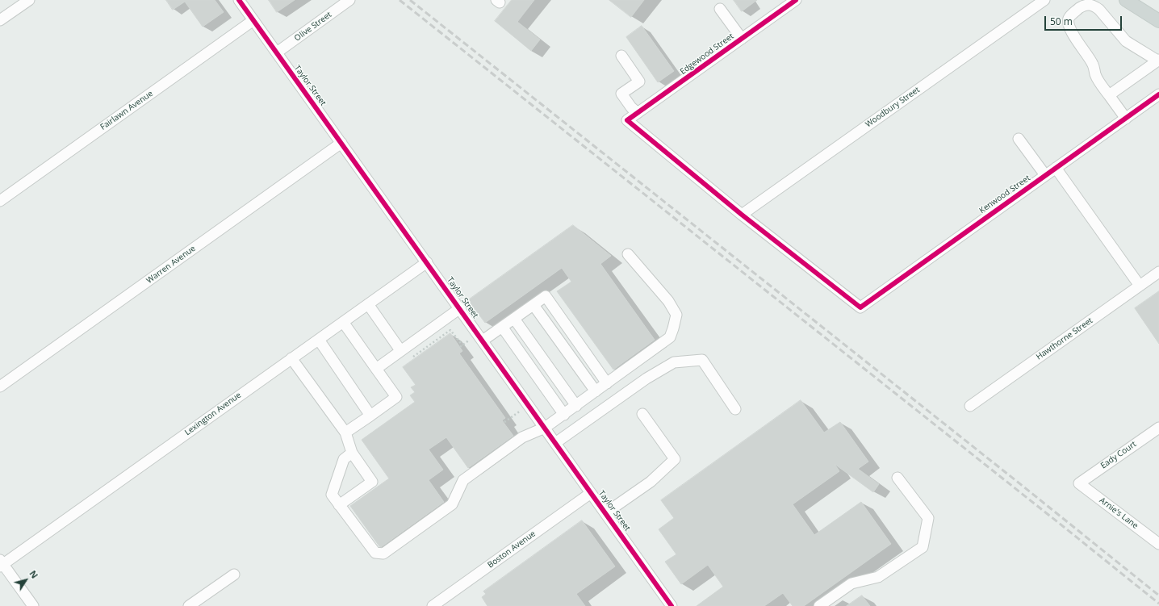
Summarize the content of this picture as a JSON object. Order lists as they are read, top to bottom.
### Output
{
  "streets": {
    "street": [
      "Olive Street",
      "Edgewood Street",
      "Taylor Street",
      "Woodbury Street",
      "Fairlawn Avenue",
      "Kenwood Street",
      "Warren Avenue",
      "Hawthorne Street",
      "Lexington Avenue",
      "Eady Court",
      "Arnie's Lane",
      "Boston Avenue"
    ]
  },
  "crossings": [
    ["Olive Street", "Taylor Street"],
    ["Edgewood Street", "Woodbury Street"],
    ["Edgewood Street", "Kenwood Street"],
    ["Taylor Street", "Fairlawn Avenue"],
    ["Taylor Street", "Warren Avenue"],
    ["Taylor Street", "Lexington Avenue"],
    ["Taylor Street", "Boston Avenue"],
    ["Woodbury Street", "Kenwood Street"],
    ["Eady Court", "Arnie's Lane"]
  ],
  "scale_bar": "50 m",
  "north": "top right"
}
